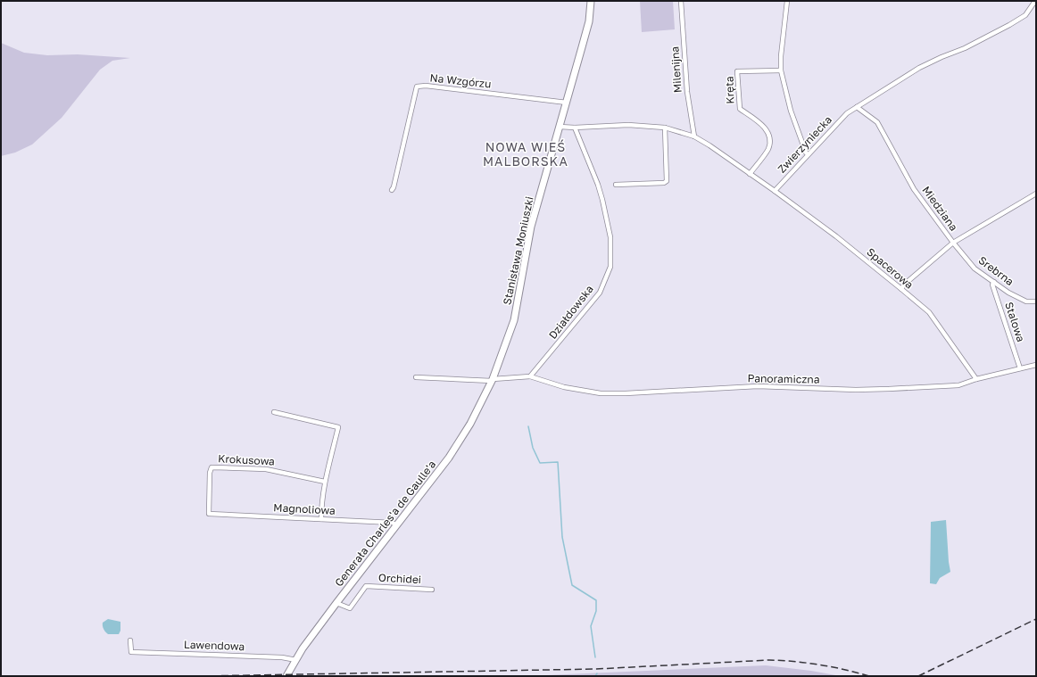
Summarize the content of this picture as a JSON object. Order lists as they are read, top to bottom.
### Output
{
  "streets": {
    "main road": ["Stanisława Moniuszki", "Generała Charles'a de Gaulle'a"],
    "street": [
      "Milenijna",
      "Na Wzgórzu",
      "Kręta",
      "Zwierzyniecka",
      "Miedziana",
      "Spacerowa",
      "Srebrna",
      "Działdowska",
      "Stalowa",
      "Panoramiczna",
      "Krokusowa",
      "Magnoliowa",
      "Orchidei",
      "Lawendowa"
    ]
  },
  "crossings": [
    ["Na Wzgórzu", "Stanisława Moniuszki"],
    ["Zwierzyniecka", "Miedziana"],
    ["Zwierzyniecka", "Spacerowa"],
    ["Miedziana", "Srebrna"],
    ["Stanisława Moniuszki", "Generała Charles'a de Gaulle'a"],
    ["Spacerowa", "Panoramiczna"],
    ["Srebrna", "Stalowa"],
    ["Działdowska", "Panoramiczna"],
    ["Stalowa", "Panoramiczna"],
    ["Krokusowa", "Magnoliowa"],
    ["Magnoliowa", "Generała Charles'a de Gaulle'a"],
    ["Generała Charles'a de Gaulle'a", "Orchidei"],
    ["Generała Charles'a de Gaulle'a", "Lawendowa"]
  ],
  "districts": ["NOWA WIEŚ MALBORSKA"]
}
